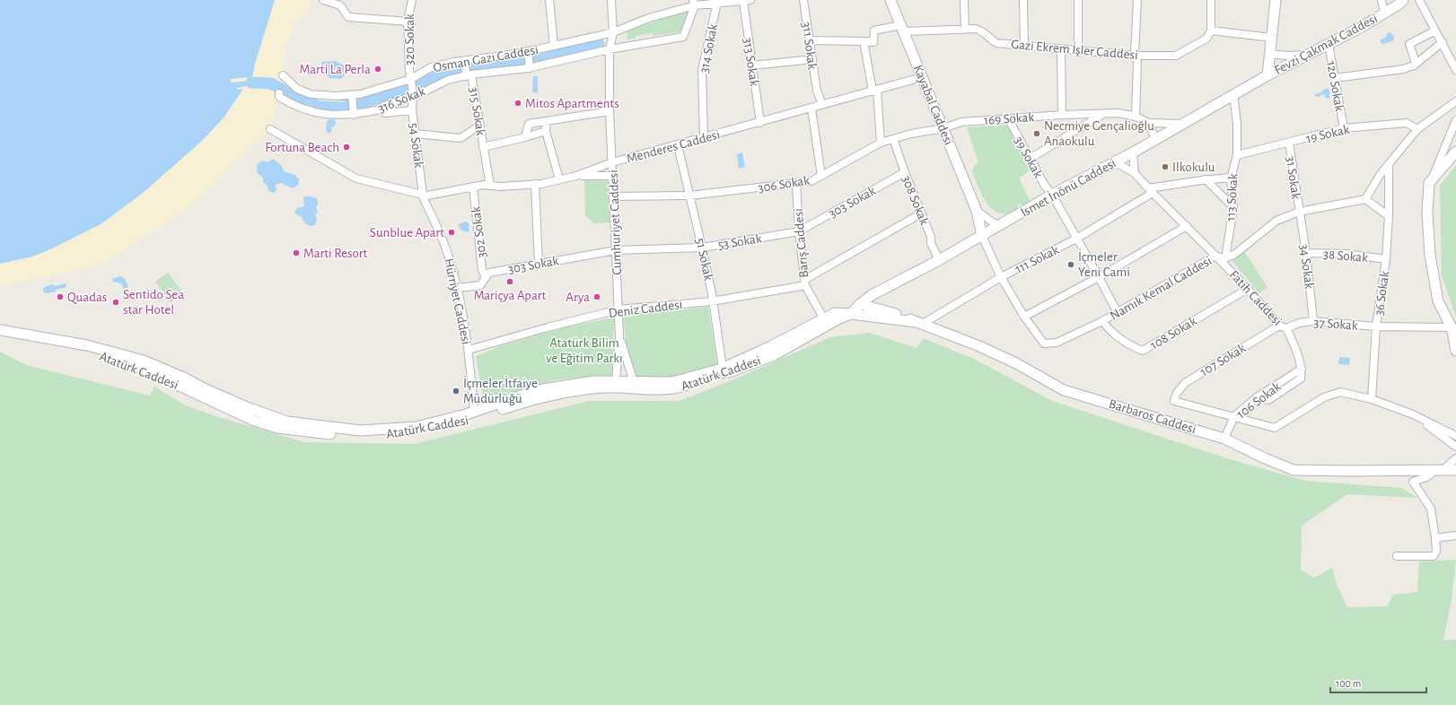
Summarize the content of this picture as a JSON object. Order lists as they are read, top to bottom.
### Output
{
  "streets": {
    "street": [
      "320 Sokak",
      "Fevzi Çakmak Caddesi",
      "311 Sokak",
      "314 Sokak",
      "Gazi Ekrem İşler Caddesi",
      "Osman Gazi Caddesi",
      "313 Sokak",
      "120 Sokak",
      "316 Sokak",
      "Kayabal Caddesi",
      "315 Sokak",
      "169 Sokak",
      "19 Sokak",
      "54 Sokak",
      "Menderes Caddesi",
      "39 Sokak",
      "31 Sokak",
      "306 Sokak",
      "İsmet İnönü Caddesi",
      "113 Sokak",
      "308 Sokak",
      "303 Sokak",
      "Cumhuriyet Caddesi",
      "302 Sokak",
      "53 Sokak",
      "Barış Caddesi",
      "38 Sokak",
      "51 Sokak",
      "111 Sokak",
      "34 Sokak",
      "Namık Kemal Caddesi",
      "36 Sokak",
      "Fatih Caddesi",
      "Hürriyet Caddesi",
      "Deniz Caddesi",
      "37 Sokak",
      "108 Sokak",
      "107 Sokak",
      "Atatürk Caddesi",
      "106 Sokak",
      "Barbaros Caddesi"
    ]
  },
  "crossings": [
    ["320 Sokak", "Osman Gazi Caddesi"],
    ["320 Sokak", "316 Sokak"],
    ["320 Sokak", "54 Sokak"],
    ["Fevzi Çakmak Caddesi", "120 Sokak"],
    ["Fevzi Çakmak Caddesi", "İsmet İnönü Caddesi"],
    ["314 Sokak", "Osman Gazi Caddesi"],
    ["314 Sokak", "Menderes Caddesi"],
    ["Gazi Ekrem İşler Caddesi", "Kayabal Caddesi"],
    ["Osman Gazi Caddesi", "313 Sokak"],
    ["Osman Gazi Caddesi", "315 Sokak"],
    ["Osman Gazi Caddesi", "Cumhuriyet Caddesi"],
    ["313 Sokak", "Menderes Caddesi"],
    ["120 Sokak", "19 Sokak"],
    ["316 Sokak", "315 Sokak"],
    ["316 Sokak", "54 Sokak"],
    ["316 Sokak", "Cumhuriyet Caddesi"],
    ["Kayabal Caddesi", "169 Sokak"],
    ["Kayabal Caddesi", "Menderes Caddesi"],
    ["Kayabal Caddesi", "306 Sokak"],
    ["Kayabal Caddesi", "Namık Kemal Caddesi"],
    ["Kayabal Caddesi", "Atatürk Caddesi"],
    ["315 Sokak", "Menderes Caddesi"],
    ["169 Sokak", "39 Sokak"],
    ["169 Sokak", "306 Sokak"],
    ["169 Sokak", "İsmet İnönü Caddesi"],
    ["19 Sokak", "31 Sokak"],
    ["19 Sokak", "113 Sokak"],
    ["54 Sokak", "Menderes Caddesi"],
    ["54 Sokak", "Hürriyet Caddesi"],
    ["Menderes Caddesi", "Cumhuriyet Caddesi"],
    ["Menderes Caddesi", "302 Sokak"],
    ["Menderes Caddesi", "51 Sokak"],
    ["Menderes Caddesi", "Hürriyet Caddesi"],
    ["39 Sokak", "İsmet İnönü Caddesi"],
    ["39 Sokak", "111 Sokak"],
    ["39 Sokak", "Namık Kemal Caddesi"],
    ["31 Sokak", "34 Sokak"],
    ["31 Sokak", "Namık Kemal Caddesi"],
    ["306 Sokak", "308 Sokak"],
    ["306 Sokak", "Cumhuriyet Caddesi"],
    ["306 Sokak", "Barış Caddesi"],
    ["306 Sokak", "51 Sokak"],
    ["İsmet İnönü Caddesi", "113 Sokak"],
    ["İsmet İnönü Caddesi", "Fatih Caddesi"],
    ["İsmet İnönü Caddesi", "Atatürk Caddesi"],
    ["113 Sokak", "Namık Kemal Caddesi"],
    ["308 Sokak", "303 Sokak"],
    ["308 Sokak", "Deniz Caddesi"],
    ["308 Sokak", "Atatürk Caddesi"],
    ["303 Sokak", "Cumhuriyet Caddesi"],
    ["303 Sokak", "302 Sokak"],
    ["303 Sokak", "53 Sokak"],
    ["303 Sokak", "Barış Caddesi"],
    ["303 Sokak", "Hürriyet Caddesi"],
    ["Cumhuriyet Caddesi", "53 Sokak"],
    ["Cumhuriyet Caddesi", "Deniz Caddesi"],
    ["Cumhuriyet Caddesi", "Atatürk Caddesi"],
    ["53 Sokak", "Barış Caddesi"],
    ["53 Sokak", "51 Sokak"],
    ["Barış Caddesi", "Deniz Caddesi"],
    ["Barış Caddesi", "Atatürk Caddesi"],
    ["38 Sokak", "34 Sokak"],
    ["38 Sokak", "36 Sokak"],
    ["51 Sokak", "Deniz Caddesi"],
    ["51 Sokak", "Atatürk Caddesi"],
    ["111 Sokak", "Namık Kemal Caddesi"],
    ["111 Sokak", "Fatih Caddesi"],
    ["111 Sokak", "Atatürk Caddesi"],
    ["111 Sokak", "Barbaros Caddesi"],
    ["34 Sokak", "Namık Kemal Caddesi"],
    ["34 Sokak", "37 Sokak"],
    ["Namık Kemal Caddesi", "Fatih Caddesi"],
    ["Namık Kemal Caddesi", "108 Sokak"],
    ["Namık Kemal Caddesi", "Atatürk Caddesi"],
    ["36 Sokak", "37 Sokak"],
    ["Fatih Caddesi", "37 Sokak"],
    ["Fatih Caddesi", "108 Sokak"],
    ["Fatih Caddesi", "107 Sokak"],
    ["Fatih Caddesi", "106 Sokak"],
    ["Hürriyet Caddesi", "Deniz Caddesi"],
    ["Hürriyet Caddesi", "Atatürk Caddesi"],
    ["107 Sokak", "106 Sokak"],
    ["Atatürk Caddesi", "Barbaros Caddesi"],
    ["106 Sokak", "Barbaros Caddesi"]
  ],
  "parks": ["Atatürk Bilim ve Eğitim Parkı"],
  "places": [
    "Marti La Perla",
    "Mitos Apartments",
    "Necmiye Gençalioğlu Anaokulu",
    "Fortuna Beach",
    "Ilkokulu",
    "Sunblue Apart",
    "Marti Resort",
    "İçmeler Yeni Cami",
    "Mariçya Apart",
    "Quadas",
    "Arya",
    "Sentido Sea star Hotel",
    "İçmeler İtfaiye Müdürlüğü"
  ],
  "scale_bar": "100 m"
}
